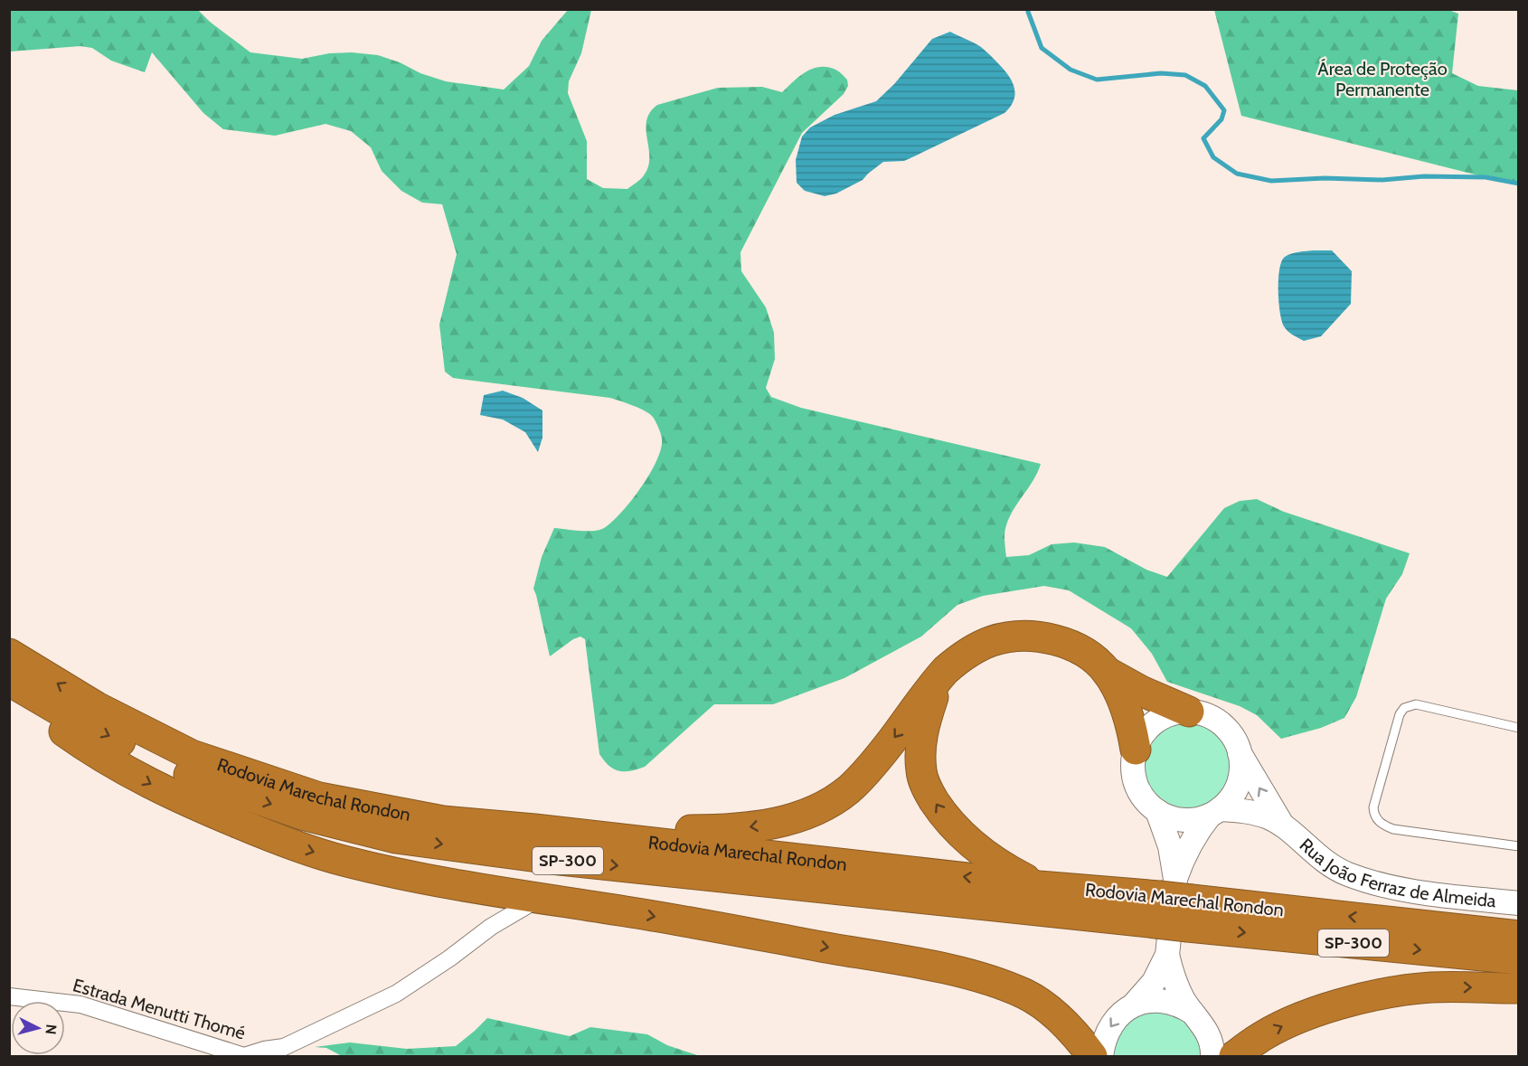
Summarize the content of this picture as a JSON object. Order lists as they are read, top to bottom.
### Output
{
  "streets": {
    "highway": ["Rodovia Marechal Rondon", "SP-300"],
    "main road": ["Rua João Ferraz de Almeida"],
    "street": ["Estrada Menutti Thomé"]
  },
  "parks": ["Área de Proteção Permanente"],
  "north": "right"
}
